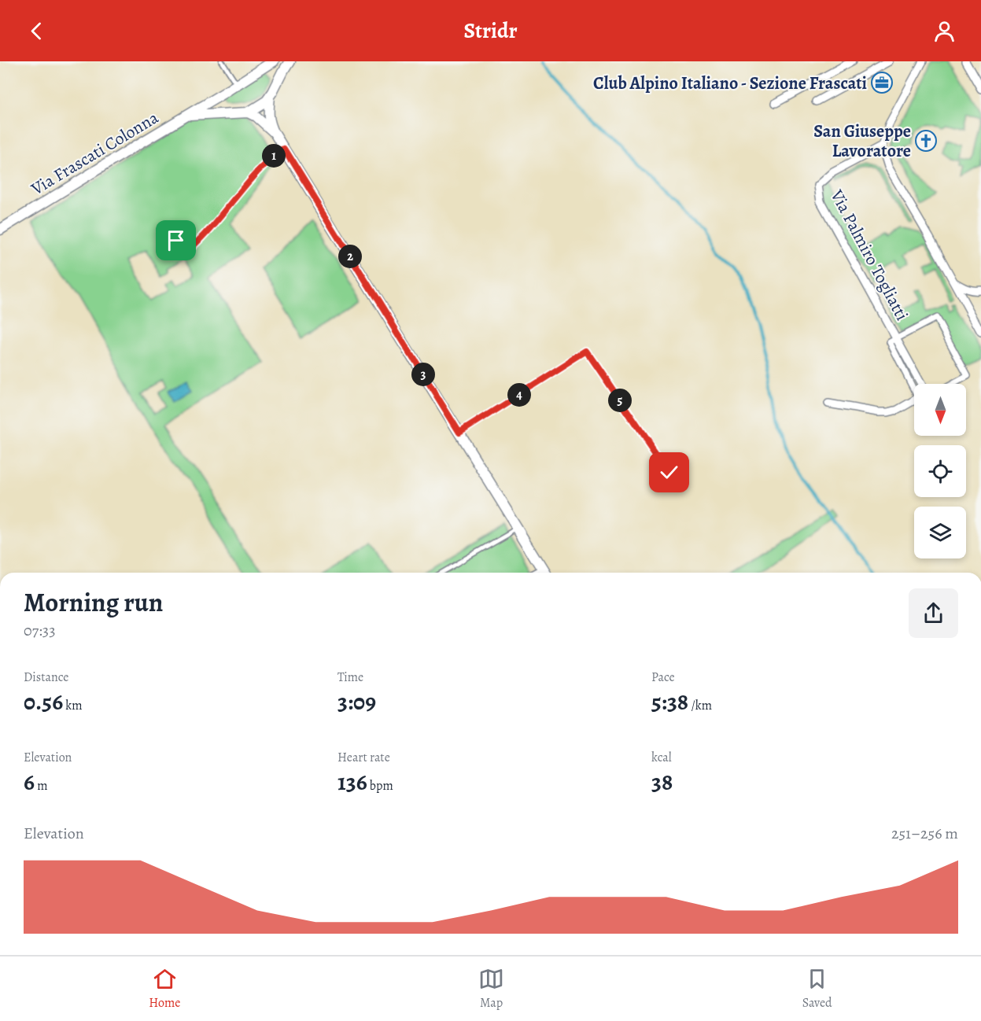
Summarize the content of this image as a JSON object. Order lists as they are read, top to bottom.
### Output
{
  "streets": {
    "street": ["Via Frascati Colonna", "Via Palmiro Togliatti"]
  },
  "places": {
    "office": ["Club Alpino Italiano - Sezione Frascati"],
    "church": ["San Giuseppe Lavoratore"]
  },
  "north": "bottom",
  "page": {
    "header": "Stridr",
    "pins": [
      "1",
      "2",
      "3",
      "4",
      "5"
    ],
    "heading": ["Morning run", "07:33"],
    "stats": [
      ["Distance", "0.56 km"],
      ["Time", "3:09"],
      ["Pace", "5:38 /km"],
      ["Elevation", "6 m"],
      ["Heart rate", "136 bpm"],
      ["kcal", "38"]
    ],
    "chart": ["Elevation", "251–256 m"],
    "tabs": ["Home", "Map", "Saved"]
  }
}
